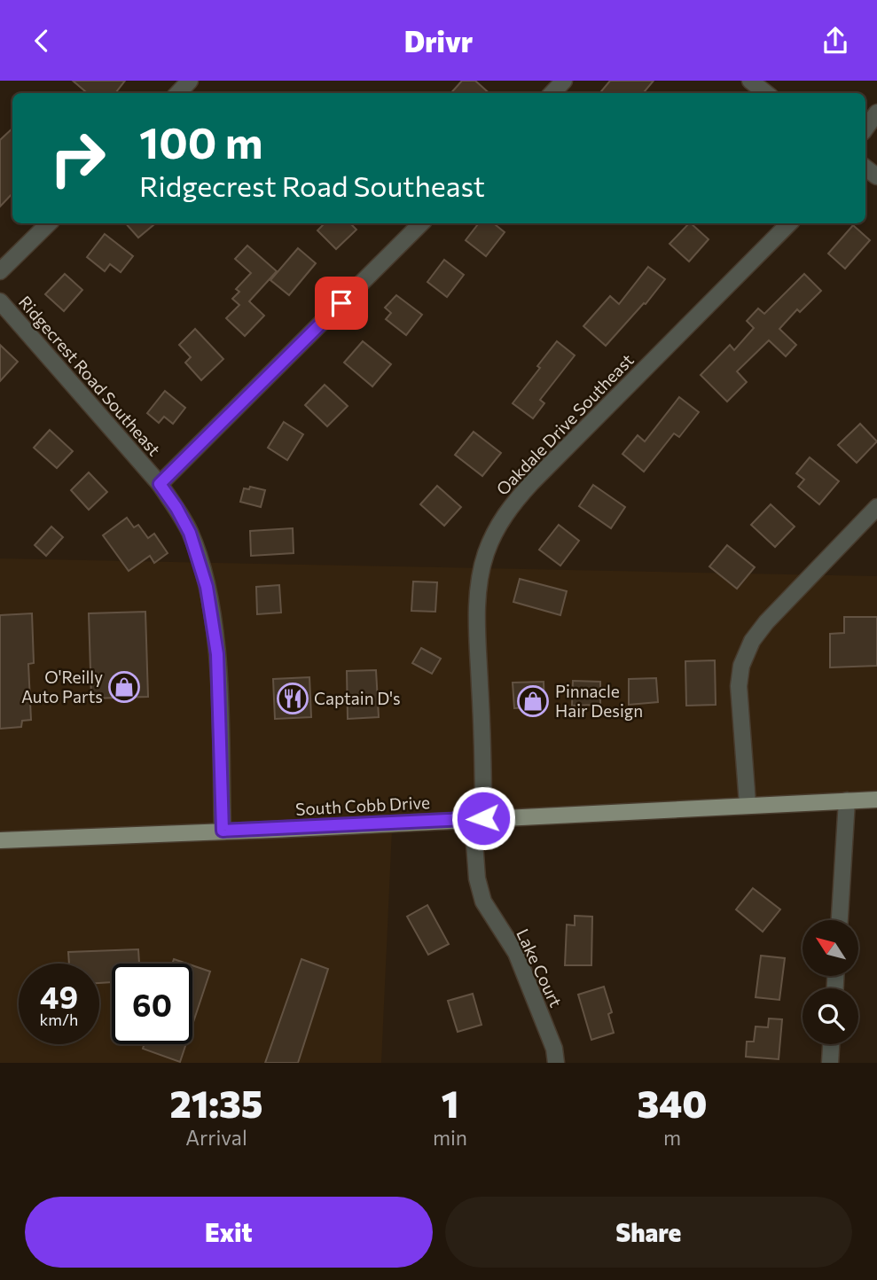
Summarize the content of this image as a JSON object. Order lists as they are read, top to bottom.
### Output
{
  "streets": {
    "main road": ["South Cobb Drive"],
    "street": ["Ridgecrest Road Southeast", "Oakdale Drive Southeast", "Lake Court"]
  },
  "crossings": [
    ["Ridgecrest Road Southeast", "South Cobb Drive"],
    ["Oakdale Drive Southeast", "South Cobb Drive"],
    ["Oakdale Drive Southeast", "Lake Court"],
    ["South Cobb Drive", "Lake Court"]
  ],
  "places": {
    "shop": ["O'Reilly Auto Parts", "Pinnacle Hair Design"],
    "restaurant": ["Captain D's"]
  },
  "north": "top left",
  "page": {
    "header": "Drivr",
    "turn": ["100 m", "Ridgecrest Road Southeast"],
    "speed": "49 km/h",
    "limit": "60",
    "eta": [
      "21:35",
      "Arrival",
      "1",
      "min",
      "340",
      "m"
    ],
    "buttons": ["Exit", "Share"]
  }
}
